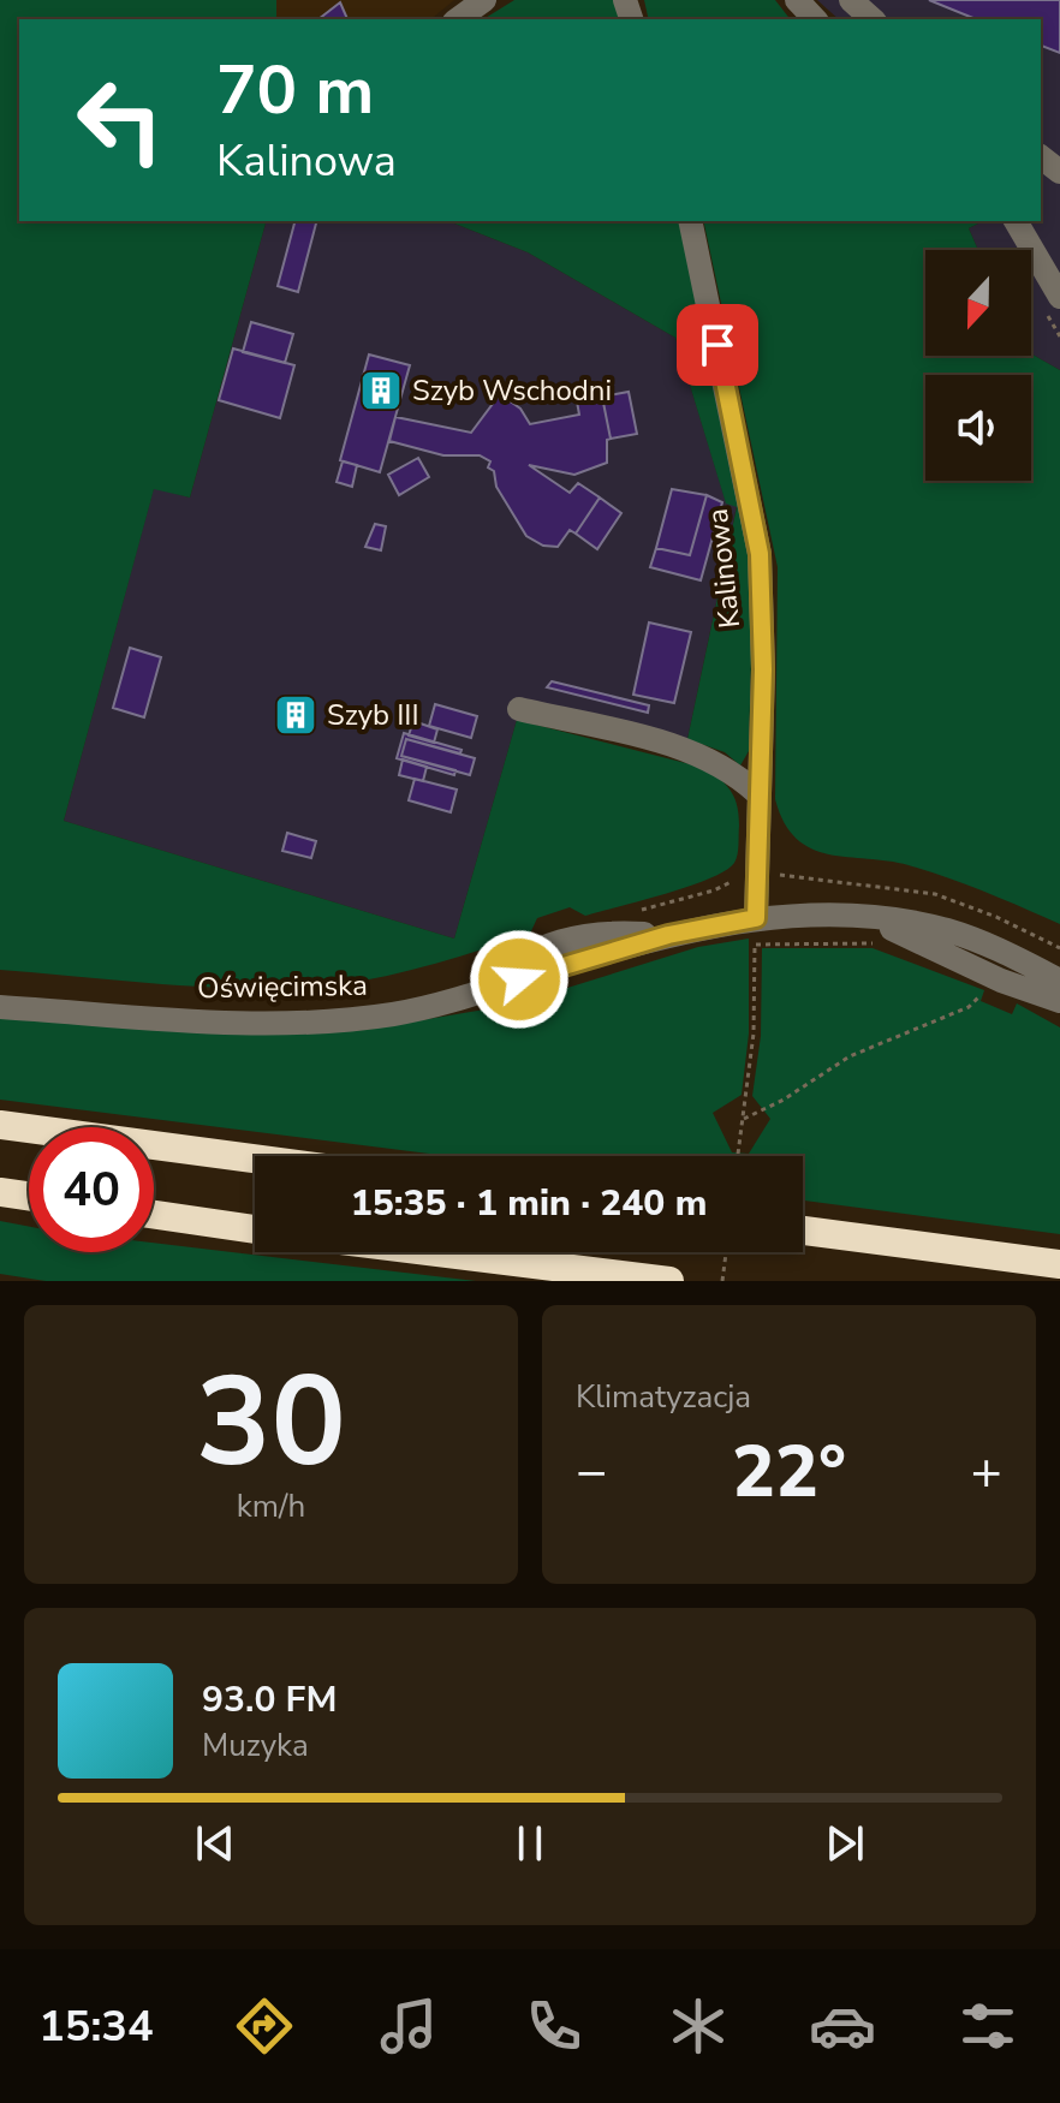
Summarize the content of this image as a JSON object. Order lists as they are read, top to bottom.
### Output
{
  "streets": {
    "street": ["Kalinowa", "Oświęcimska"]
  },
  "crossings": [
    ["Kalinowa", "Oświęcimska"]
  ],
  "places": {
    "building": ["Szyb Wschodni", "Szyb III"]
  },
  "north": "bottom",
  "page": {
    "turn": ["70 m", "Kalinowa"],
    "limit": "40",
    "trip": "15:35 · 1 min · 240 m",
    "tile": [
      ["30", "km/h"],
      "Klimatyzacja"
    ],
    "heat": ["−", "22°", "+"],
    "song": ["93.0 FM", "Muzyka"],
    "tabs": "15:34"
  }
}
